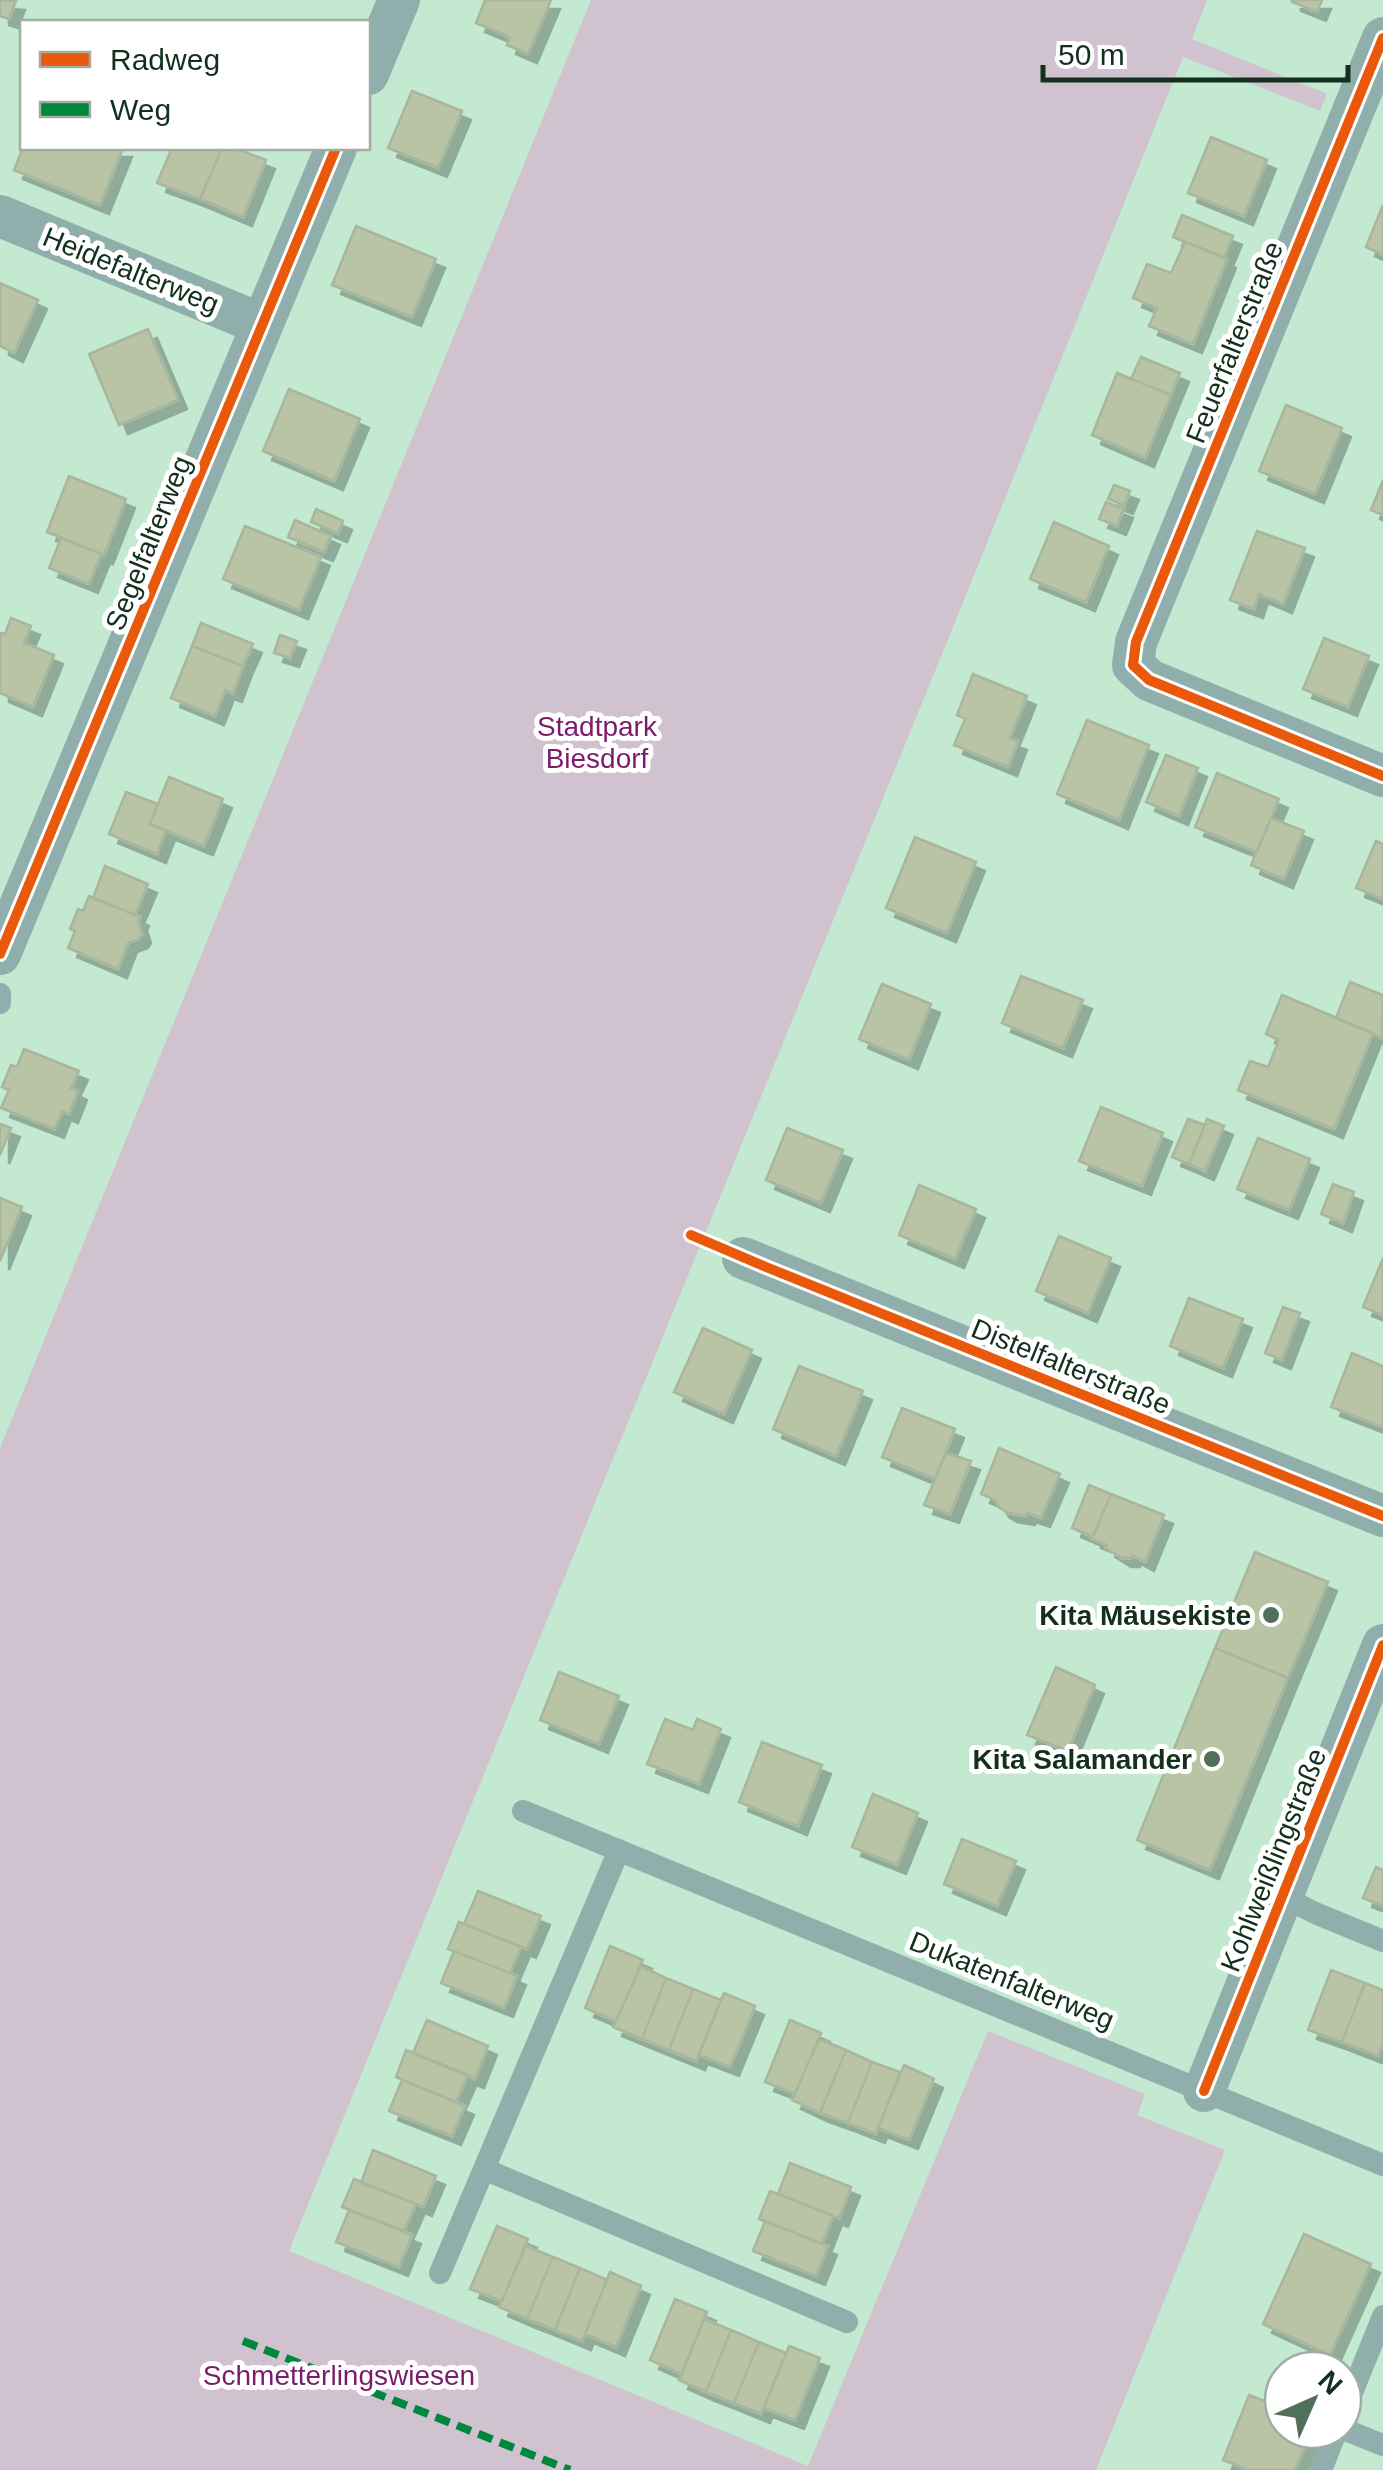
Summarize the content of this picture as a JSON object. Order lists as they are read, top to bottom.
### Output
{
  "streets": {
    "street": [
      "Heidefalterweg",
      "Feuerfalterstraße",
      "Segelfalterweg",
      "Distelfalterstraße",
      "Kohlweißlingstraße"
    ],
    "lane": ["Dukatenfalterweg"]
  },
  "crossings": [
    ["Heidefalterweg", "Segelfalterweg"],
    ["Kohlweißlingstraße", "Dukatenfalterweg"]
  ],
  "parks": ["Stadtpark Biesdorf", "Schmetterlingswiesen"],
  "places": ["Kita Mäusekiste", "Kita Salamander"],
  "legend": ["Radweg", "Weg"],
  "scale_bar": "50 m",
  "north": "top right"
}
